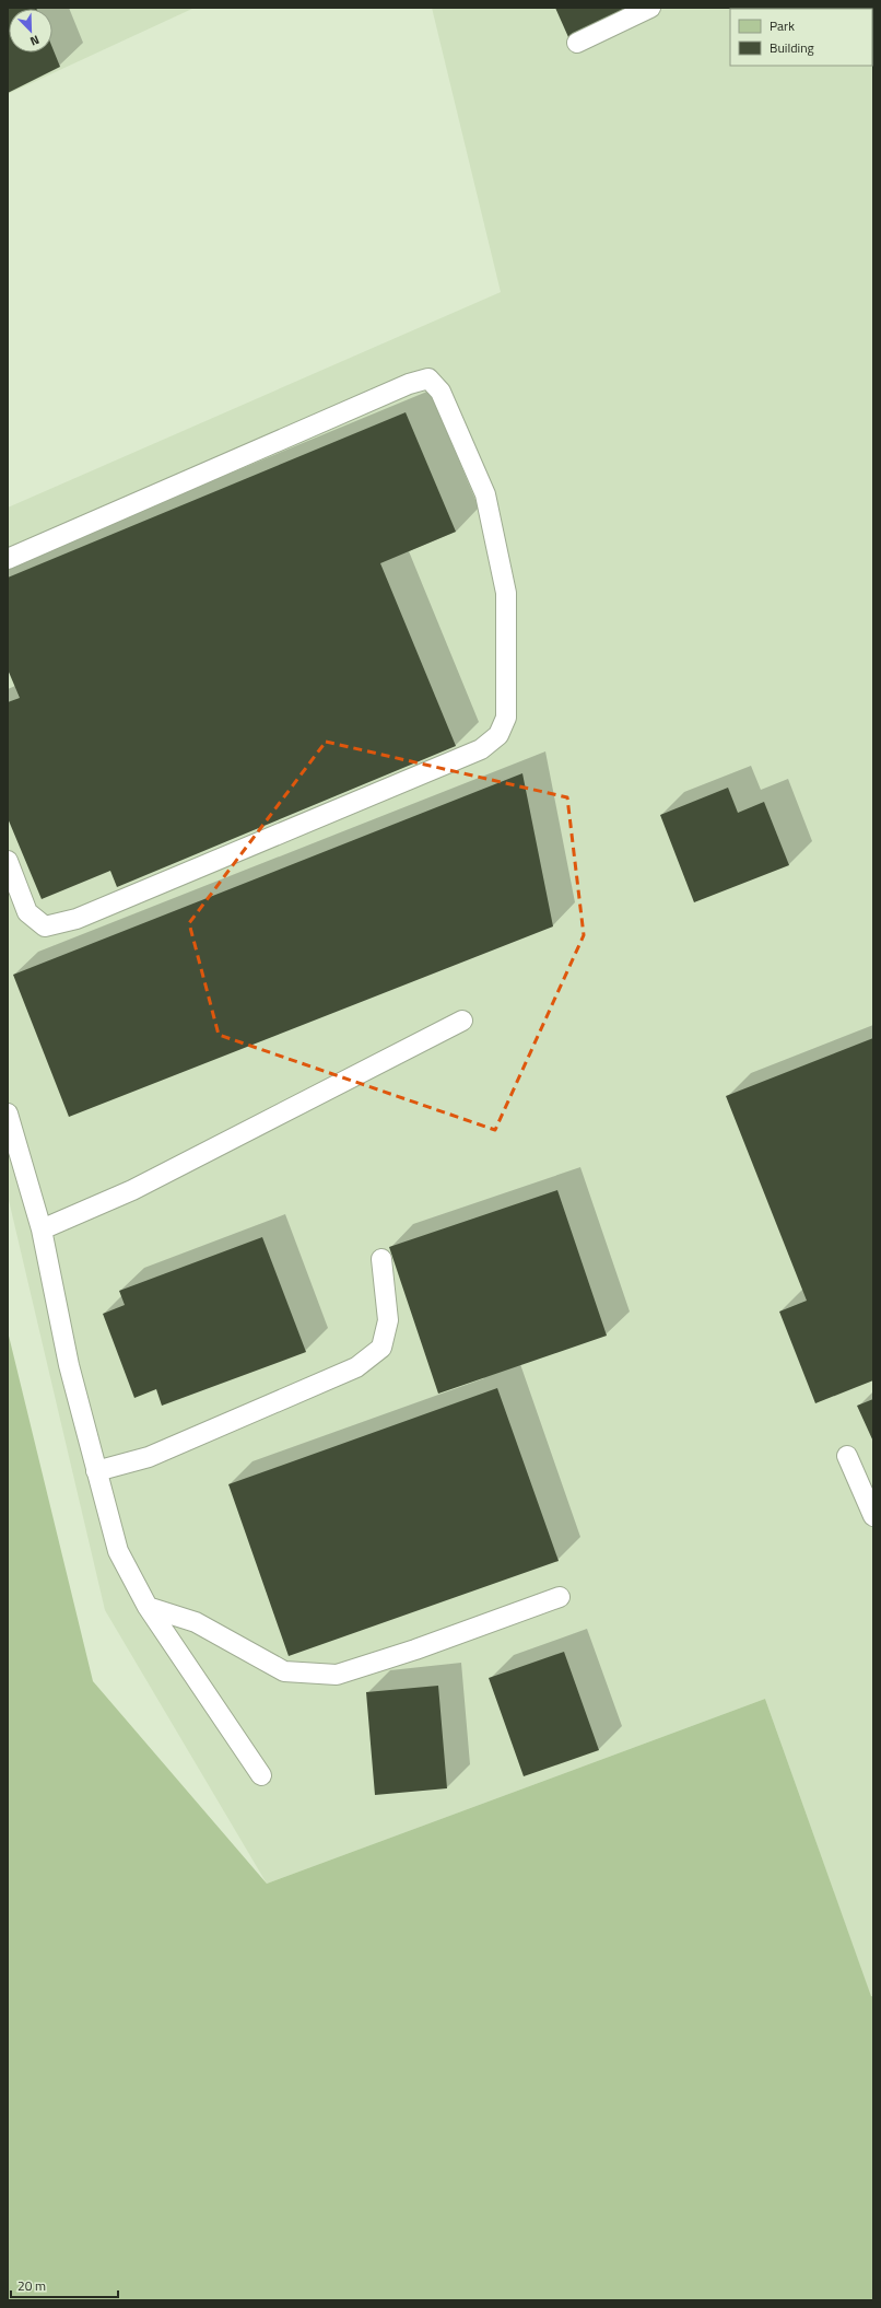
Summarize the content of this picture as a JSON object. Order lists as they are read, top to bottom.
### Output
{
  "legend": ["Park", "Building"],
  "scale_bar": "20 m",
  "north": "bottom right"
}
